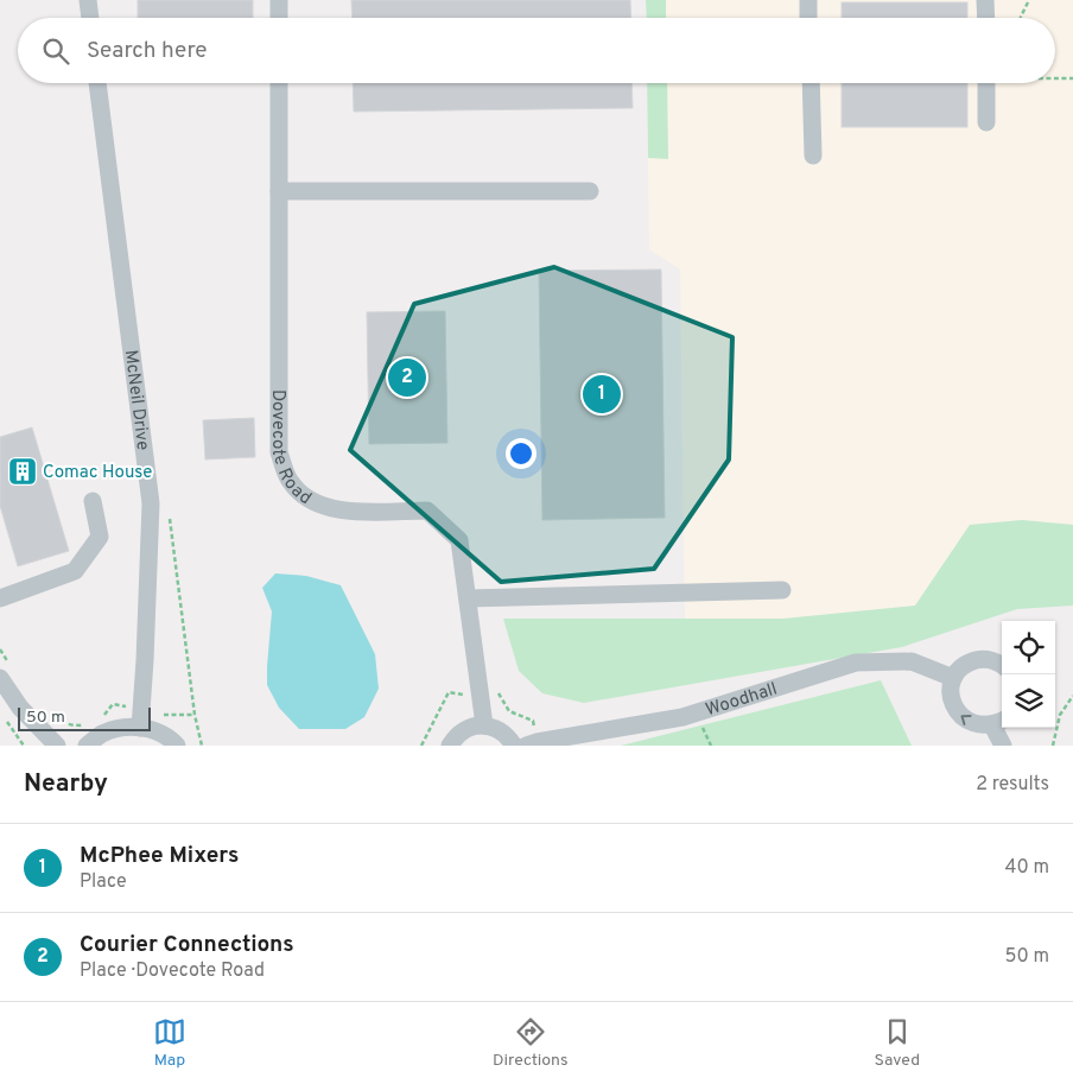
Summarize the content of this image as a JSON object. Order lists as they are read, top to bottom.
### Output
{
  "streets": {
    "street": ["McNeil Drive", "Dovecote Road", "Woodhall"]
  },
  "places": {
    "building": ["Comac House"]
  },
  "scale_bar": "50 m",
  "page": {
    "search": "Search here",
    "pins": ["2", "1"],
    "scale": "50 m",
    "heading": ["Nearby", "2 results"],
    "list": [
      {
        "mark": "1",
        "name": "McPhee Mixers",
        "note": "Place",
        "value": "40 m"
      },
      {
        "mark": "2",
        "name": "Courier Connections",
        "note": "Place · Dovecote Road",
        "value": "50 m"
      }
    ],
    "nav": ["Map", "Directions", "Saved"]
  }
}
